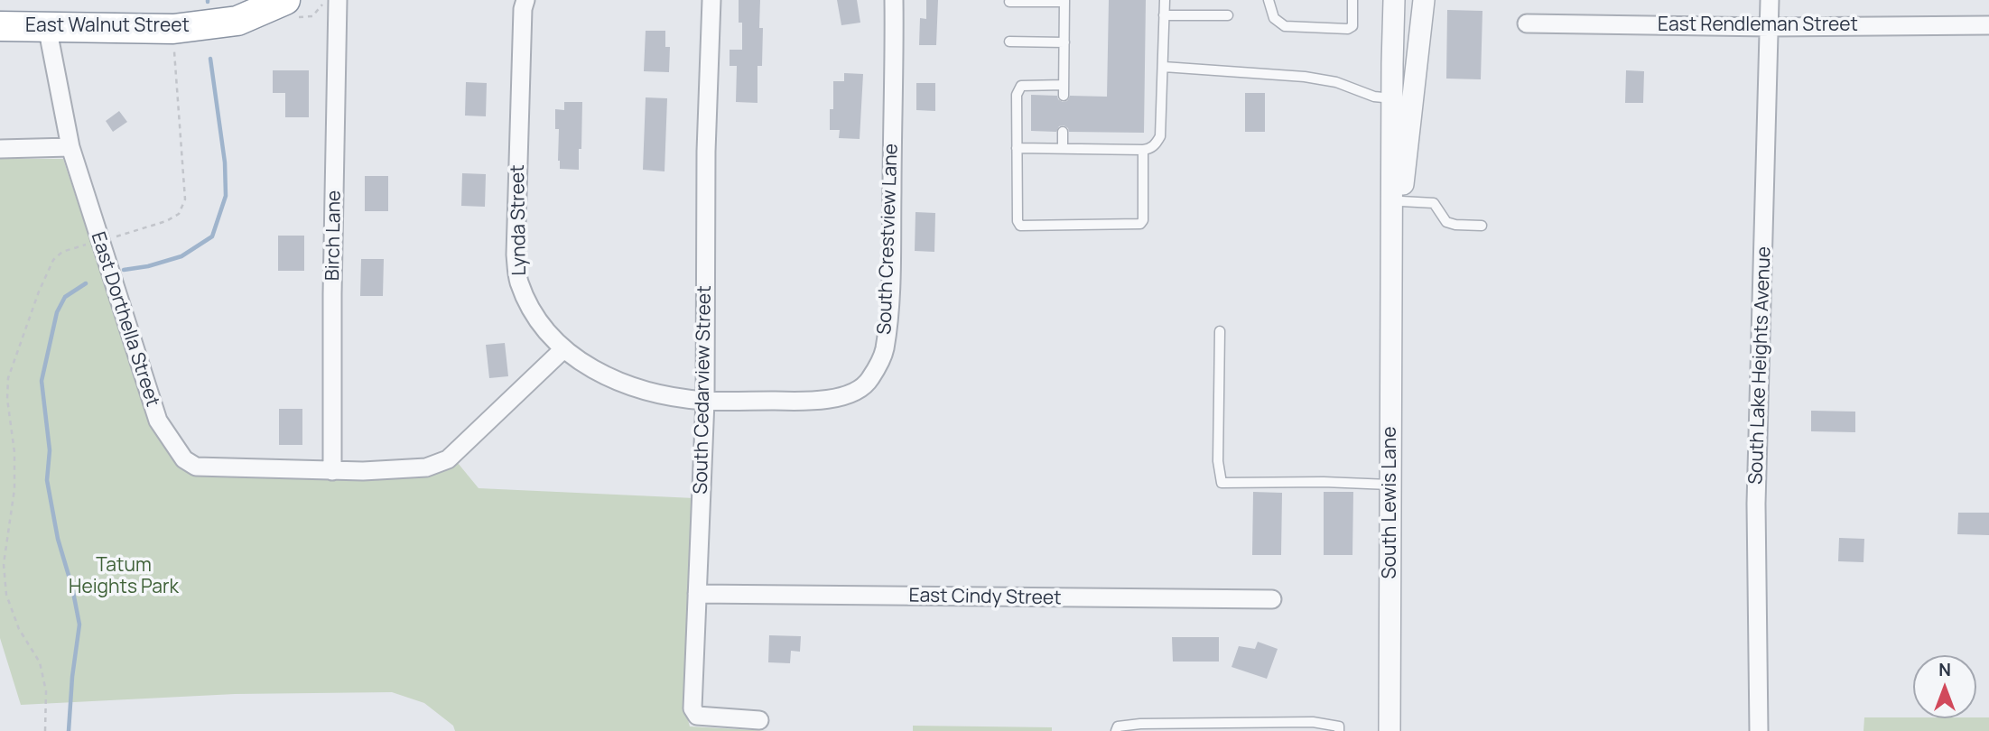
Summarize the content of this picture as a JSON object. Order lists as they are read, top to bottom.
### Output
{
  "streets": {
    "highway": ["East Walnut Street"],
    "street": [
      "East Rendleman Street",
      "Lynda Street",
      "Birch Lane",
      "South Crestview Lane",
      "East Dorthella Street",
      "South Lake Heights Avenue",
      "South Cedarview Street",
      "South Lewis Lane",
      "East Cindy Street"
    ]
  },
  "crossings": [
    ["East Rendleman Street", "South Lake Heights Avenue"],
    ["East Walnut Street", "East Dorthella Street"],
    ["Lynda Street", "South Crestview Lane"],
    ["Lynda Street", "East Dorthella Street"],
    ["Lynda Street", "South Cedarview Street"],
    ["Birch Lane", "East Dorthella Street"],
    ["South Crestview Lane", "South Cedarview Street"],
    ["South Cedarview Street", "East Cindy Street"]
  ],
  "parks": ["Tatum Heights Park"],
  "north": "top"
}
